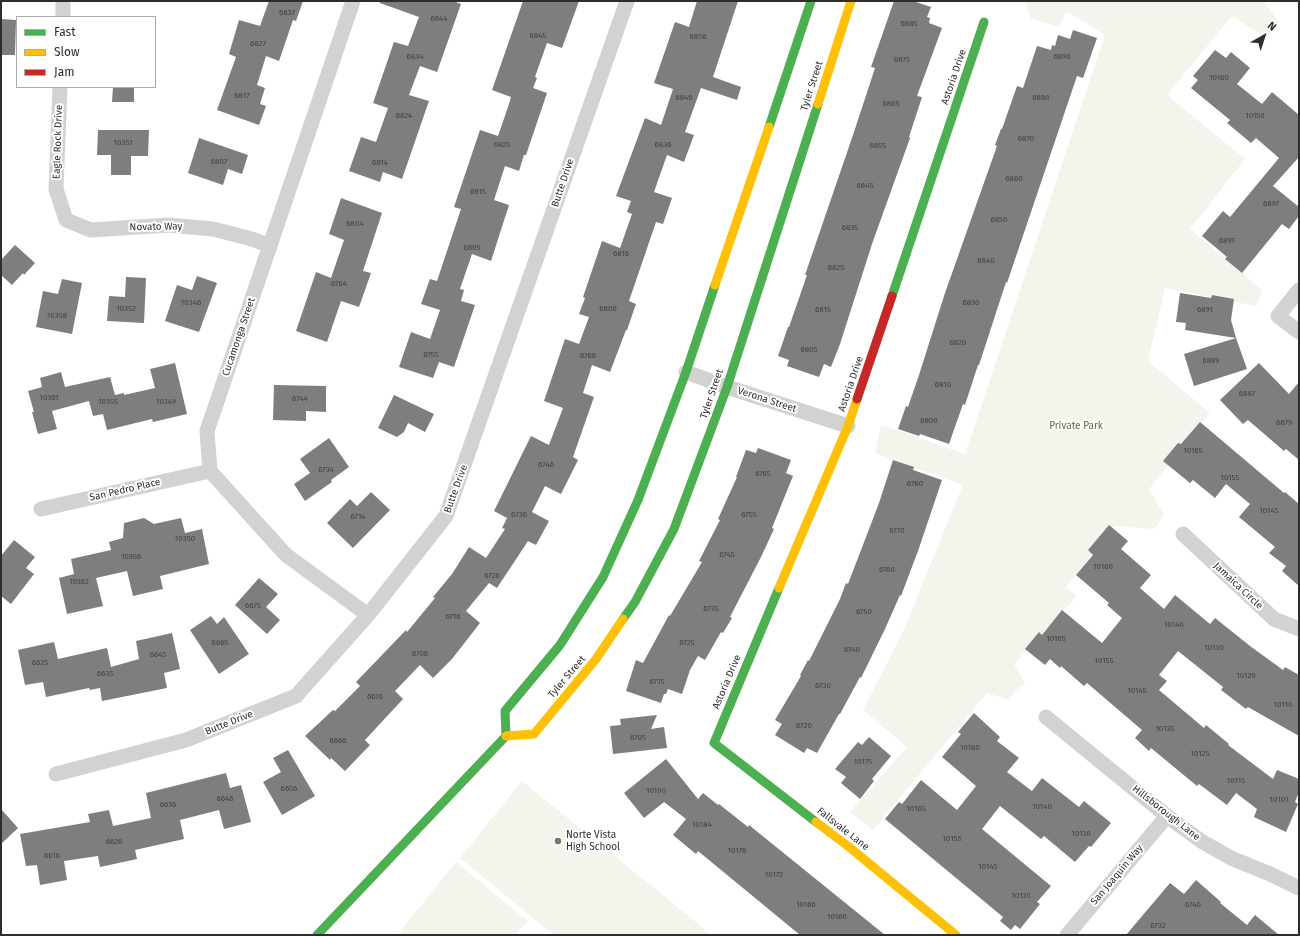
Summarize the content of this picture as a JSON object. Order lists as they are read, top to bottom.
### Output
{
  "streets": {
    "main road": ["Astoria Drive", "Tyler Street", "Fallsvale Lane"],
    "street": [
      "Eagle Rock Drive",
      "Butte Drive",
      "Novato Way",
      "Cucamonga Street",
      "Verona Street",
      "San Pedro Place",
      "Jamaica Circle",
      "Hillsborough Lane",
      "San Joaquin Way"
    ]
  },
  "crossings": [
    ["Astoria Drive", "Verona Street"],
    ["Astoria Drive", "Fallsvale Lane"],
    ["Tyler Street", "Verona Street"],
    ["Eagle Rock Drive", "Novato Way"],
    ["Novato Way", "Cucamonga Street"],
    ["Cucamonga Street", "San Pedro Place"],
    ["Hillsborough Lane", "San Joaquin Way"]
  ],
  "parks": ["Private Park"],
  "places": ["Norte Vista High School"],
  "house_numbers": [
    "6837",
    "6844",
    "6885",
    "6845",
    "6856",
    "6827",
    "6834",
    "6890",
    "6875",
    "10160",
    "6817",
    "6846",
    "6880",
    "6865",
    "6824",
    "10150",
    "6870",
    "10351",
    "6825",
    "6836",
    "6855",
    "6807",
    "6814",
    "6860",
    "6845",
    "6815",
    "6897",
    "6850",
    "6804",
    "6835",
    "6895",
    "6805",
    "6816",
    "6840",
    "6825",
    "6764",
    "10346",
    "6830",
    "10352",
    "6806",
    "6815",
    "6891",
    "10358",
    "6820",
    "6805",
    "6755",
    "6766",
    "6889",
    "6810",
    "6887",
    "10361",
    "6744",
    "10355",
    "10349",
    "6800",
    "6879",
    "10165",
    "6746",
    "6734",
    "6765",
    "10155",
    "6780",
    "10145",
    "6736",
    "6755",
    "6714",
    "6770",
    "10350",
    "6745",
    "10356",
    "10160",
    "6760",
    "6726",
    "10362",
    "6675",
    "6735",
    "6750",
    "6716",
    "10140",
    "10165",
    "6665",
    "6725",
    "10130",
    "6740",
    "6706",
    "6645",
    "10155",
    "6625",
    "6635",
    "10120",
    "6715",
    "6730",
    "10145",
    "6676",
    "10110",
    "6720",
    "10135",
    "6705",
    "6666",
    "10160",
    "10125",
    "10175",
    "10115",
    "6656",
    "10190",
    "6646",
    "10101",
    "6636",
    "10140",
    "10165",
    "10184",
    "10130",
    "10155",
    "6626",
    "10178",
    "6616",
    "10145",
    "10172",
    "10135",
    "10166",
    "6740",
    "10160",
    "6732"
  ],
  "legend": ["Fast", "Slow", "Jam"],
  "north": "top right"
}
